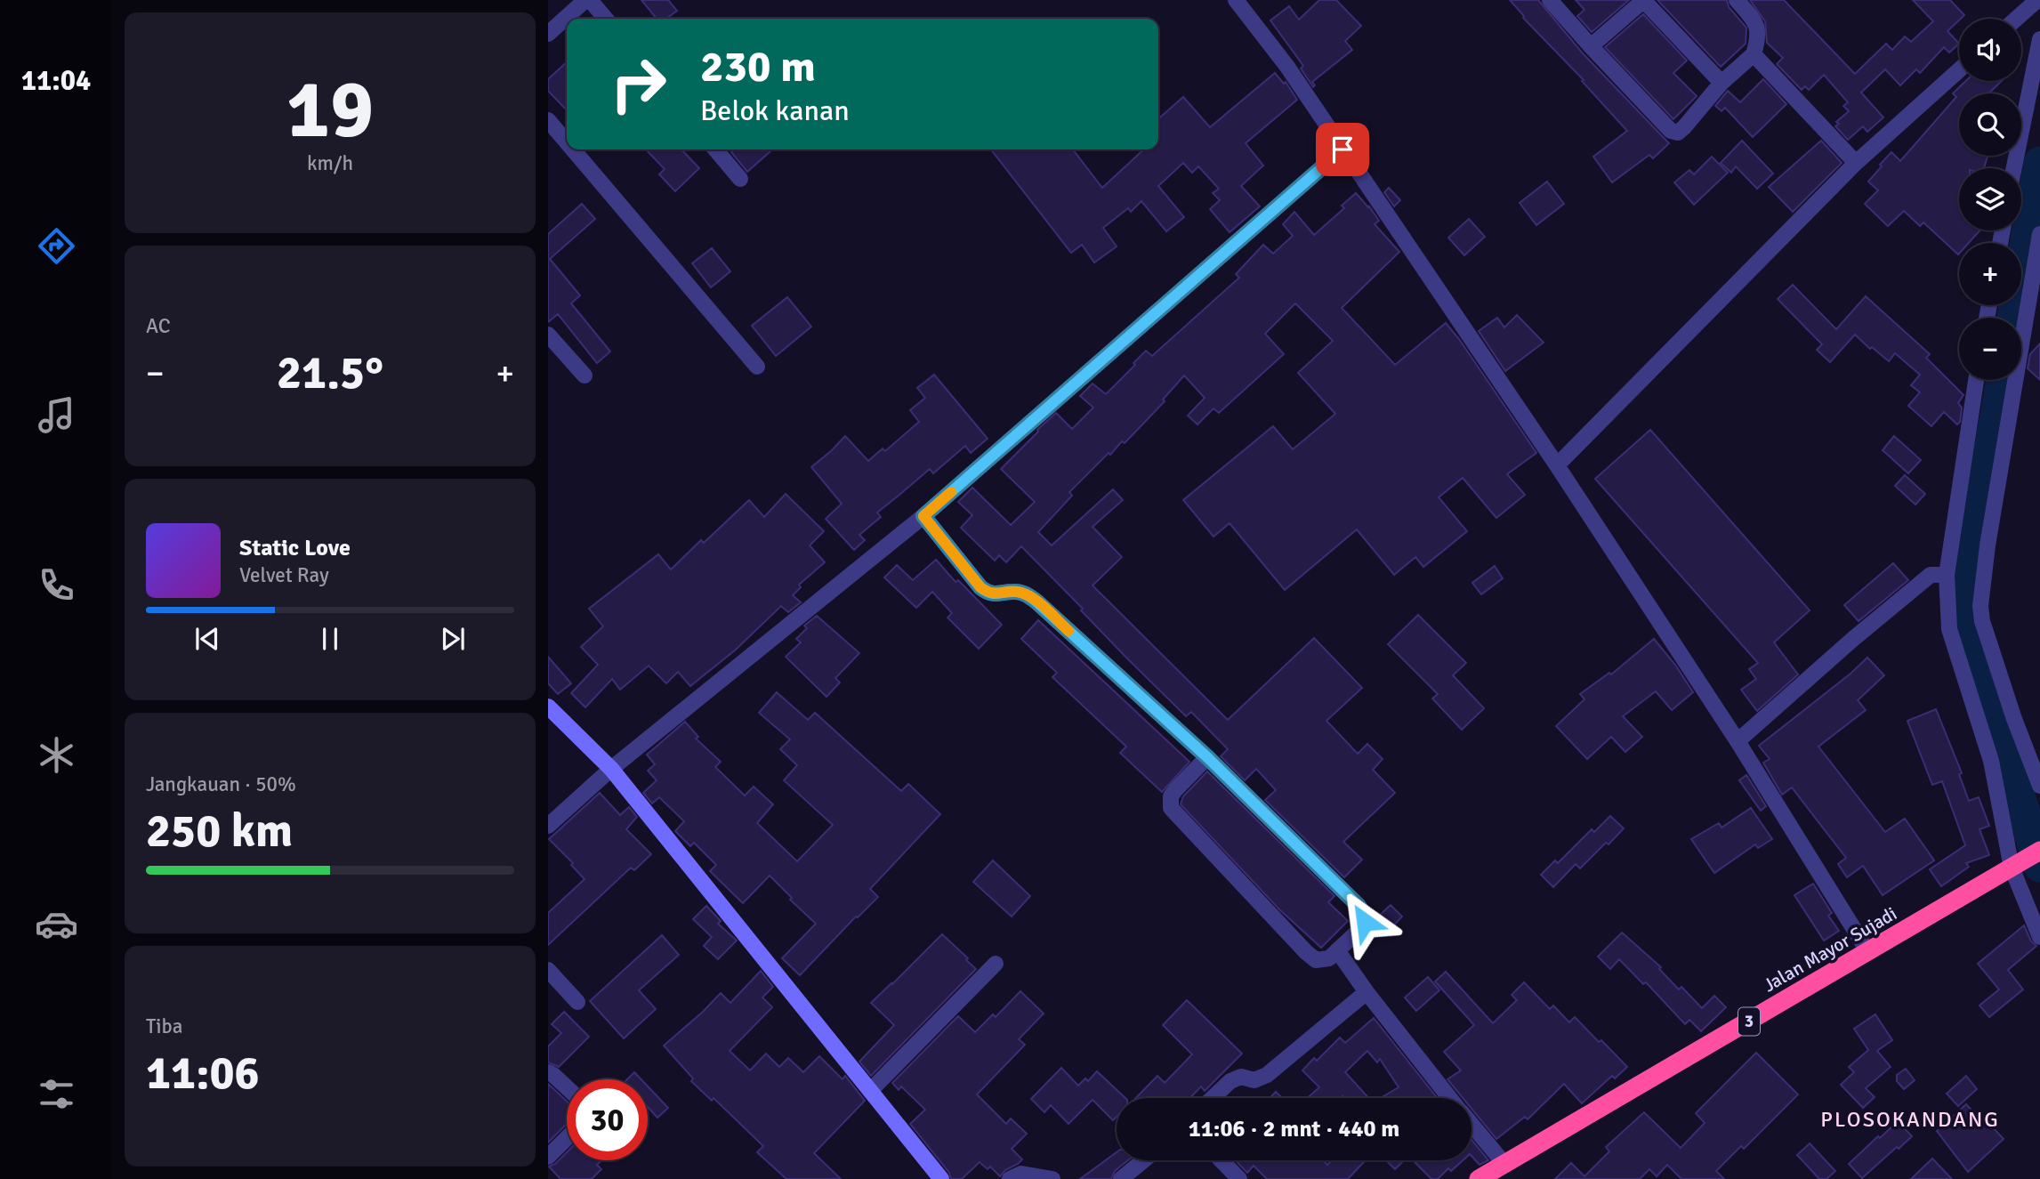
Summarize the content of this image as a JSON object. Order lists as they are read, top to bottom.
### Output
{
  "streets": {
    "highway": ["Jalan Mayor Sujadi", "3"]
  },
  "districts": ["PLOSOKANDANG"],
  "page": {
    "tabs": "11:04",
    "tile": [
      ["19", "km/h"],
      "AC",
      ["Jangkauan · 50%", "250 km"],
      ["Tiba", "11:06"]
    ],
    "map_buttons": ["+", "−"],
    "turn": ["230 m", "Belok kanan"],
    "heat": ["−", "21.5°", "+"],
    "song": ["Static Love", "Velvet Ray"],
    "limit": "30",
    "trip": "11:06 · 2 mnt · 440 m"
  }
}
